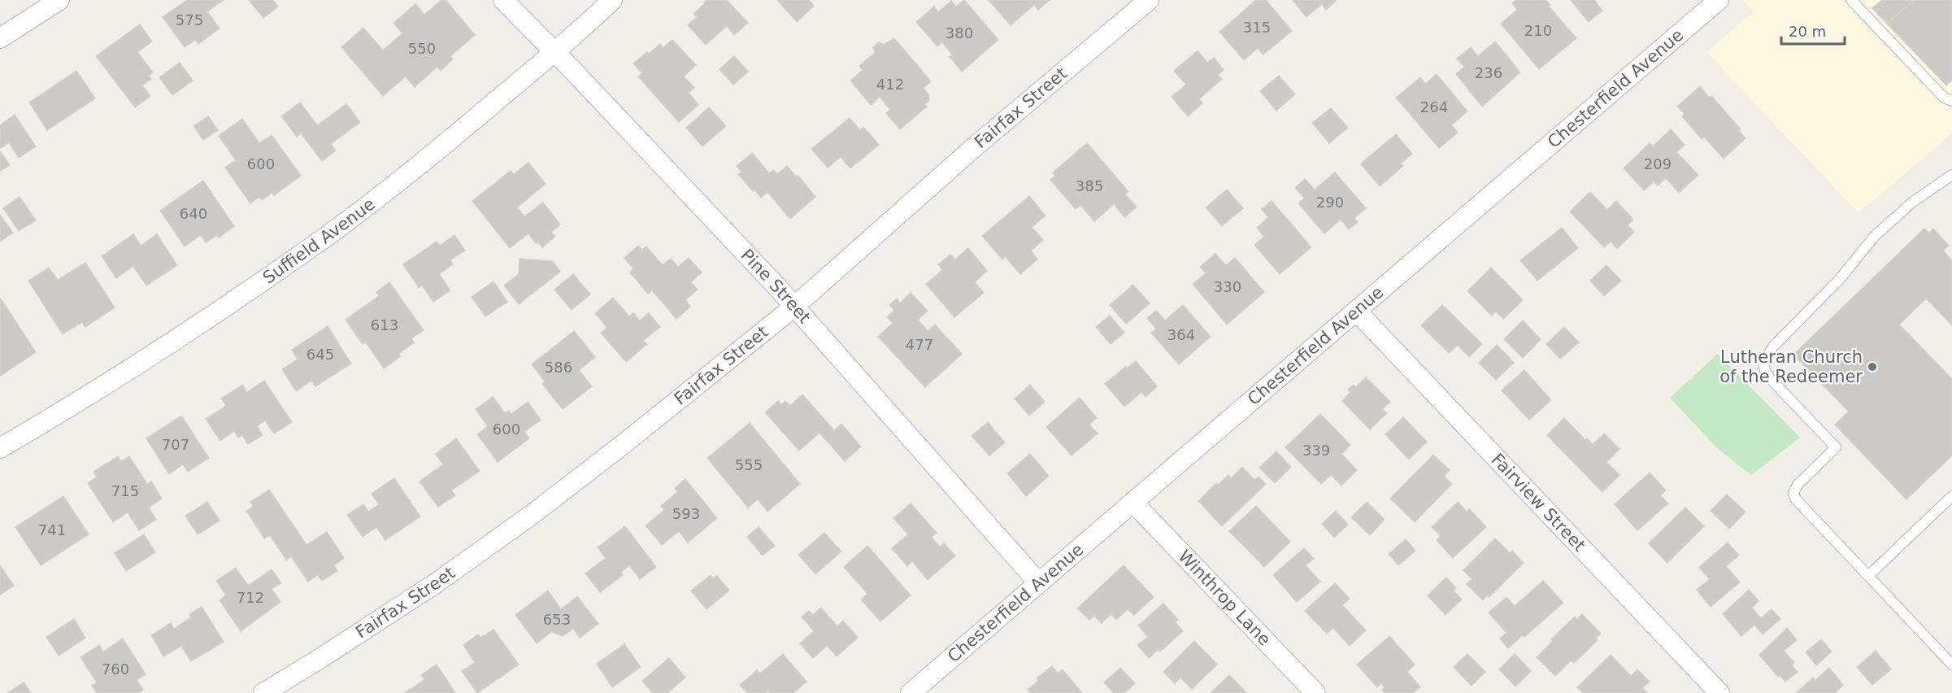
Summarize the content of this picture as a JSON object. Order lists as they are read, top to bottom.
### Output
{
  "streets": {
    "street": [
      "Chesterfield Avenue",
      "Fairfax Street",
      "Suffield Avenue",
      "Pine Street",
      "Fairview Street",
      "Winthrop Lane"
    ]
  },
  "crossings": [
    ["Chesterfield Avenue", "Pine Street"],
    ["Chesterfield Avenue", "Fairview Street"],
    ["Chesterfield Avenue", "Winthrop Lane"],
    ["Fairfax Street", "Pine Street"],
    ["Suffield Avenue", "Pine Street"]
  ],
  "places": ["Lutheran Church of the Redeemer"],
  "house_numbers": [
    "575",
    "315",
    "210",
    "380",
    "550",
    "236",
    "412",
    "264",
    "600",
    "209",
    "385",
    "290",
    "640",
    "330",
    "613",
    "364",
    "477",
    "645",
    "586",
    "600",
    "707",
    "339",
    "555",
    "715",
    "593",
    "741",
    "712",
    "653",
    "760"
  ],
  "scale_bar": "20 m"
}
